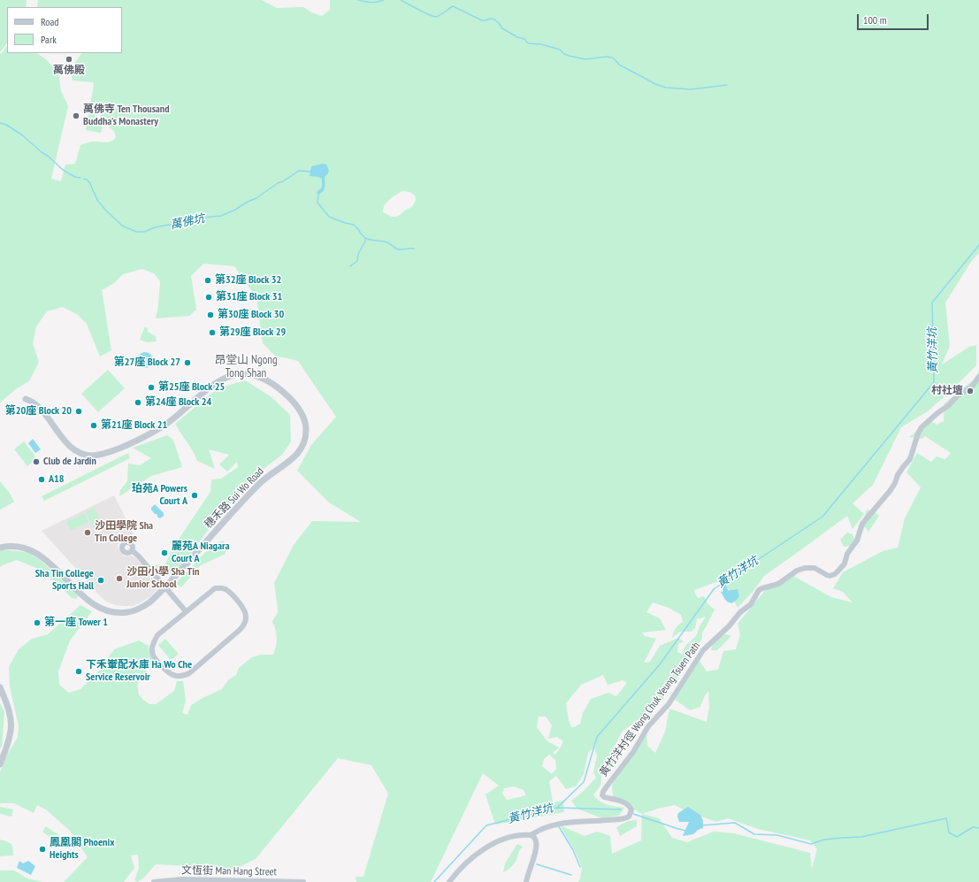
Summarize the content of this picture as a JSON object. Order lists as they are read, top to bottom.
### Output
{
  "streets": {
    "street": ["穗禾路 Sui Wo Road", "黃竹洋村徑 Wong Chuk Yeung Tsuen Path", "文恆街 Man Hang Street"]
  },
  "districts": ["昂堂山 Ngong Tong Shan"],
  "water": ["萬佛坑", "黃竹洋坑"],
  "places": [
    "萬佛殿",
    "萬佛寺 Ten Thousand Buddha's Monastery",
    "第32座 Block 32",
    "第31座 Block 31",
    "第30座 Block 30",
    "第29座 Block 29",
    "第27座 Block 27",
    "第25座 Block 25",
    "村社壇",
    "第24座 Block 24",
    "第20座 Block 20",
    "第21座 Block 21",
    "Club de Jardin",
    "A18",
    "珀苑A Powers Court A",
    "沙田學院 Sha Tin College",
    "麗苑A Niagara Court A",
    "沙田小學 Sha Tin Junior School",
    "Sha Tin College Sports Hall",
    "第一座 Tower 1",
    "下禾輋配水庫 Ha Wo Che Service Reservoir",
    "鳳凰閣 Phoenix Heights"
  ],
  "legend": ["Road", "Park"],
  "scale_bar": "100 m"
}
